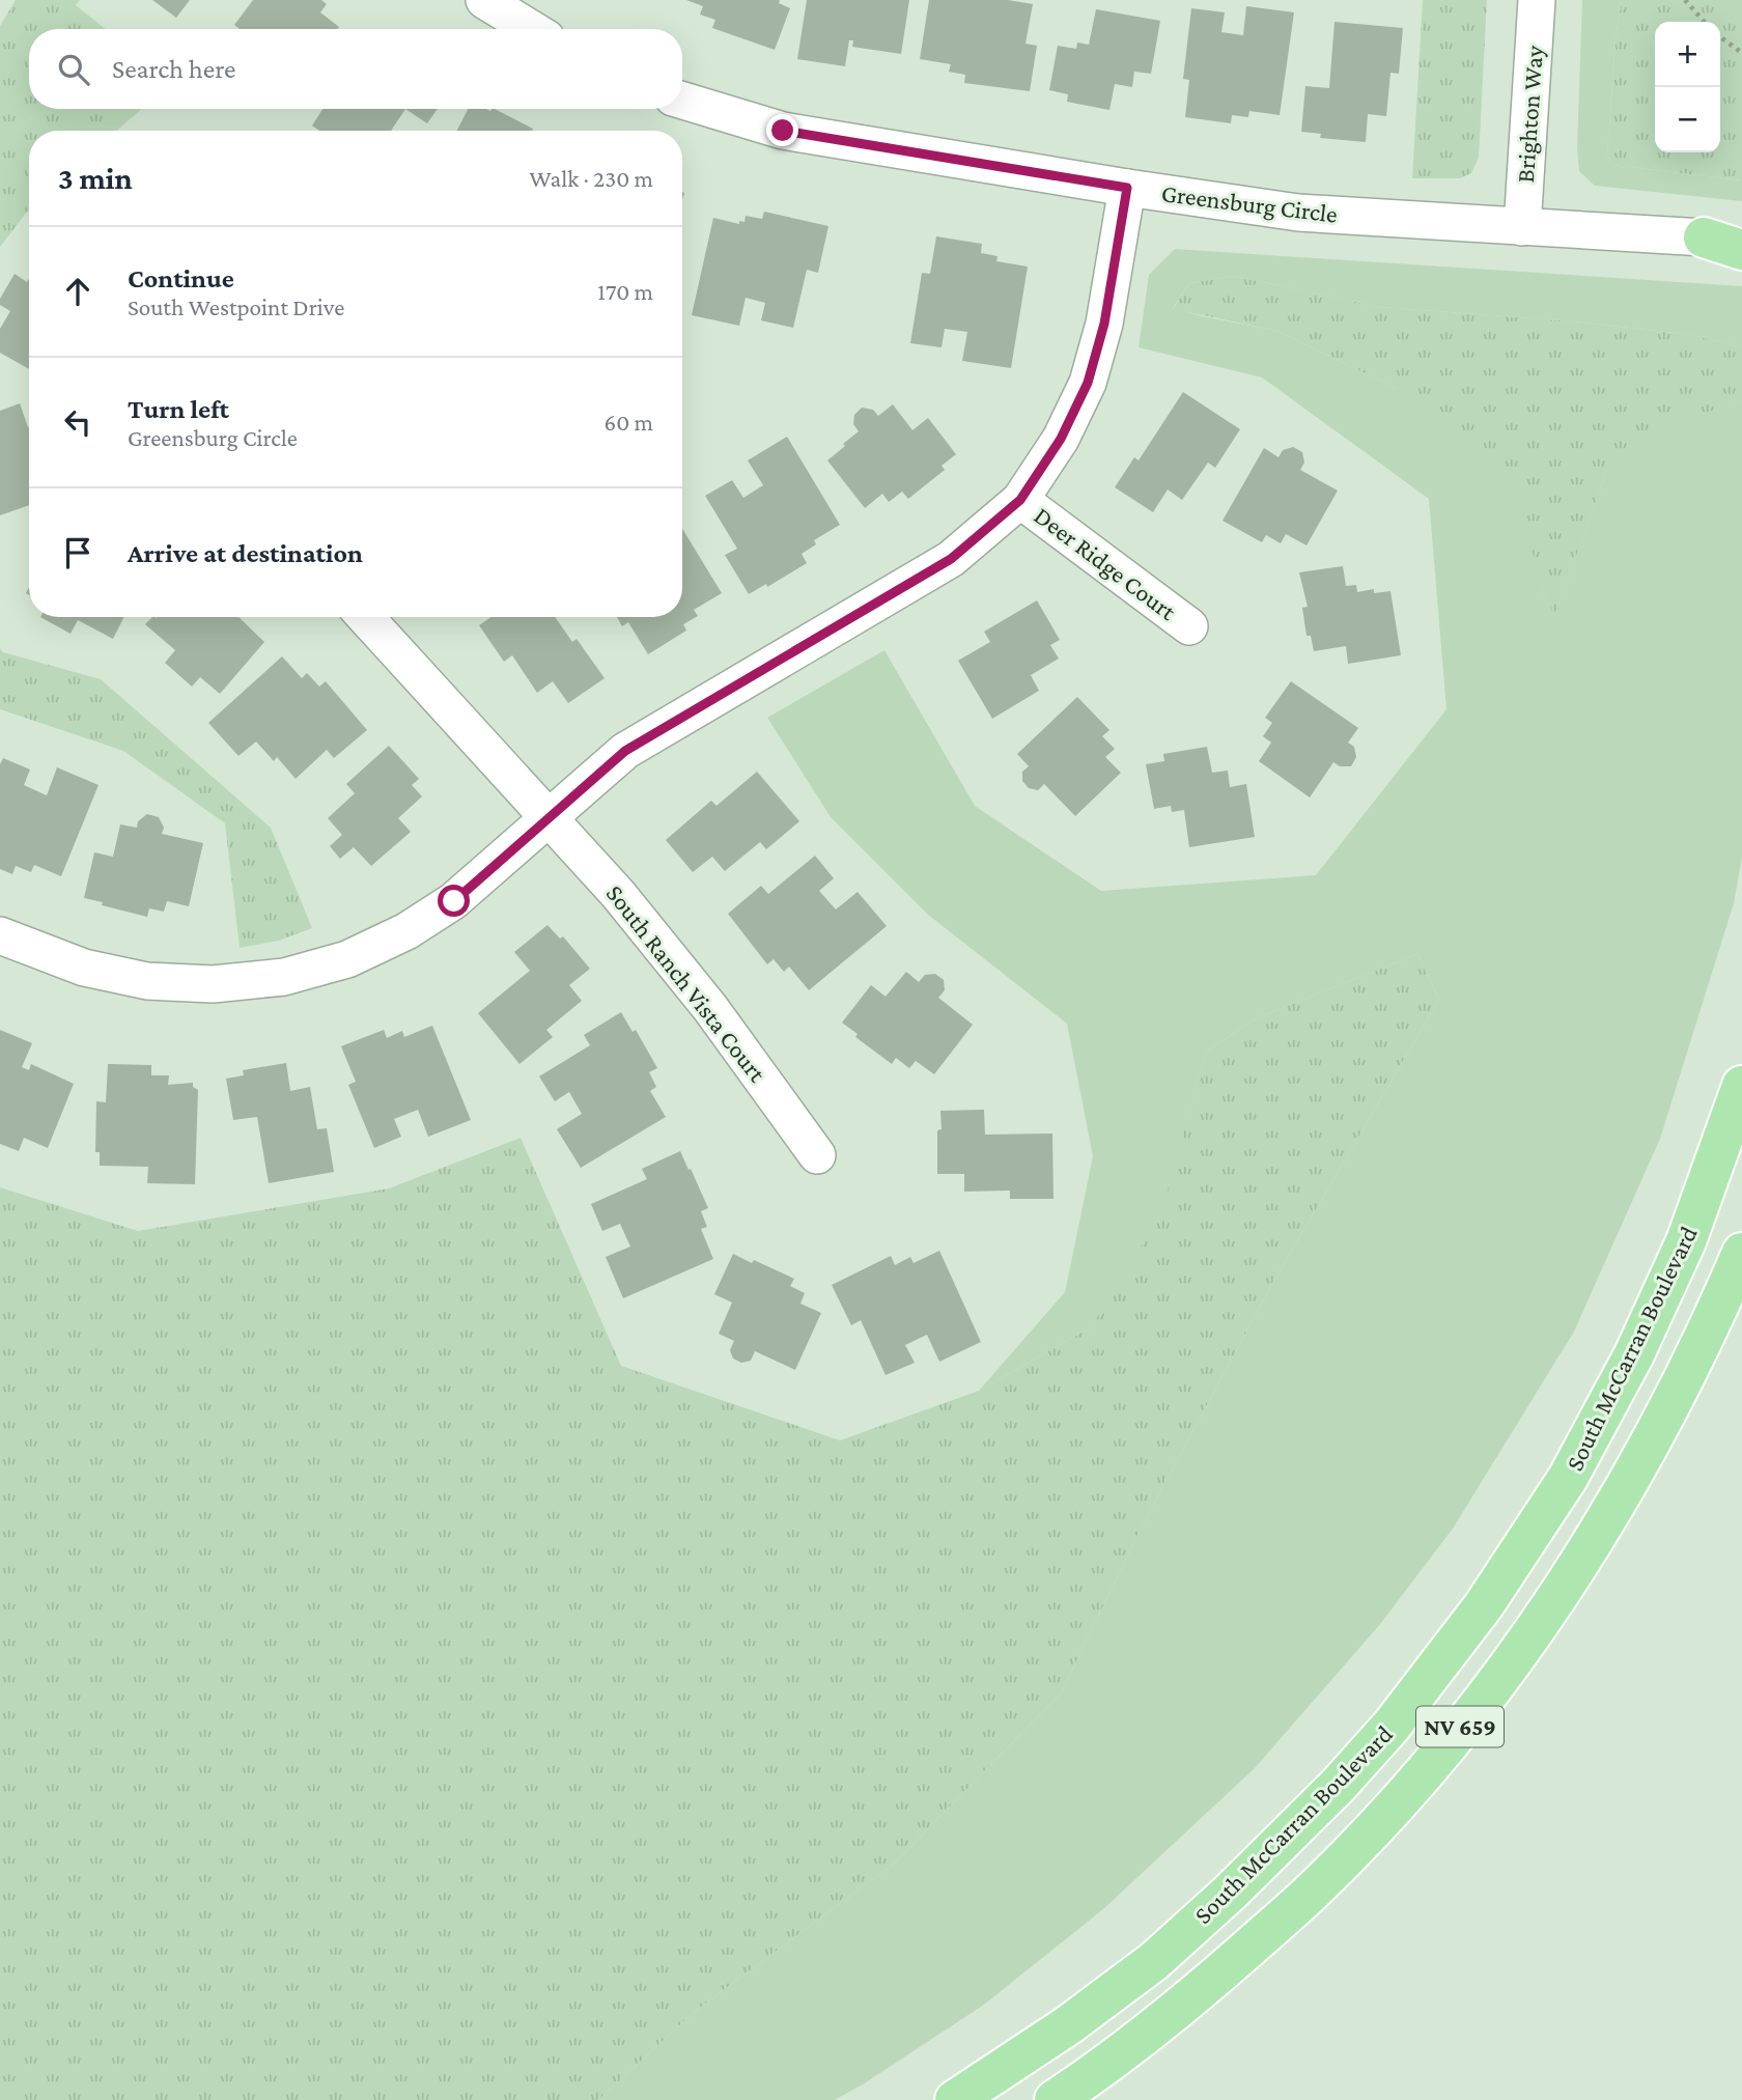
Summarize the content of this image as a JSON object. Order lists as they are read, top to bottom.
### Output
{
  "streets": {
    "main road": ["South McCarran Boulevard", "NV 659"],
    "street": [
      "Brighton Way",
      "Greensburg Circle",
      "Deer Ridge Court",
      "South Ranch Vista Court"
    ]
  },
  "crossings": [
    ["Brighton Way", "Greensburg Circle"]
  ],
  "page": {
    "map_buttons": ["+", "−"],
    "search": "Search here",
    "heading": ["3 min", "Walk · 230 m"],
    "list": [
      ["Continue", "South Westpoint Drive", "170 m"],
      ["Turn left", "Greensburg Circle", "60 m"],
      "Arrive at destination"
    ]
  }
}
